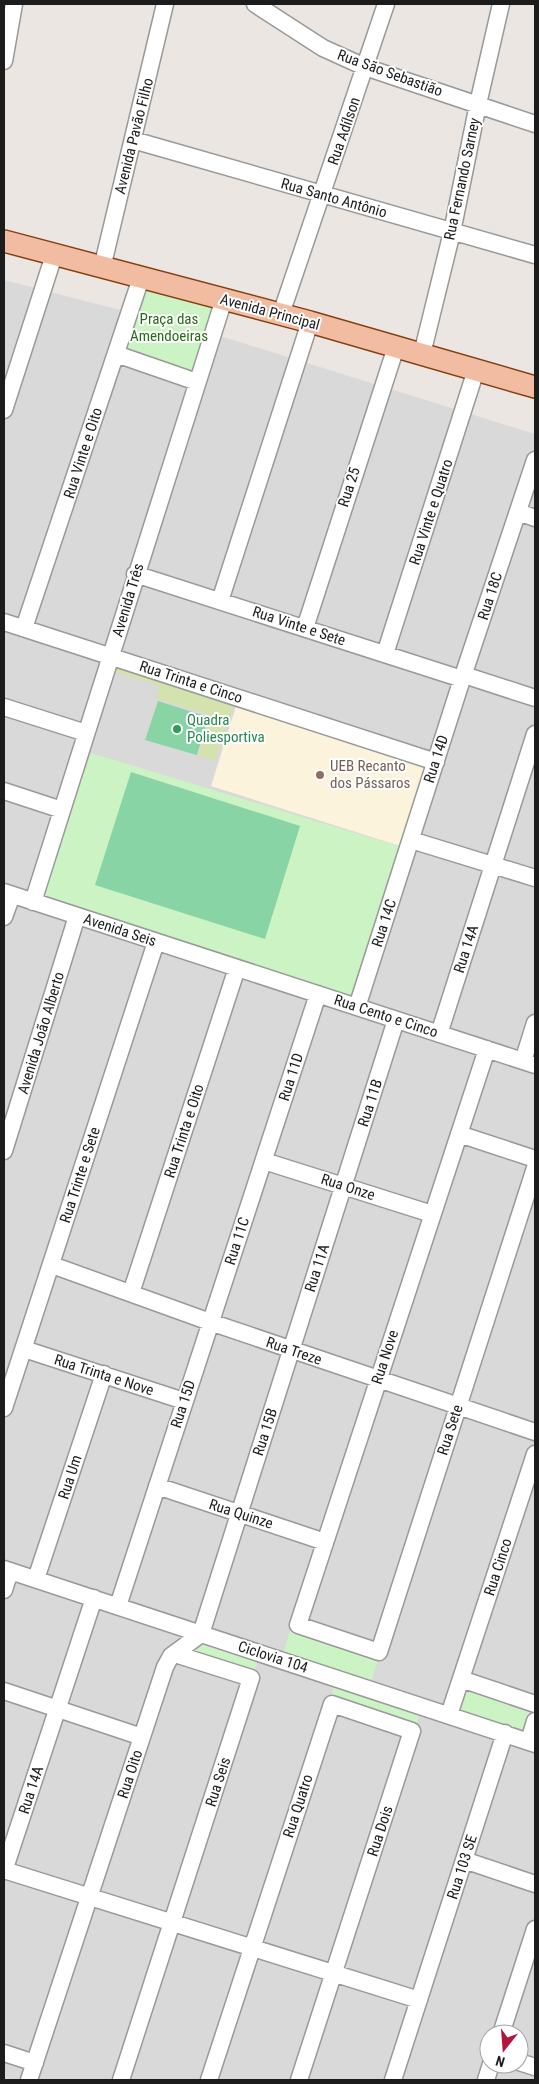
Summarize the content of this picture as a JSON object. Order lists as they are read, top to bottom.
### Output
{
  "streets": {
    "main road": ["Avenida Principal"],
    "street": [
      "Rua São Sebastião",
      "Rua Adílson",
      "Avenida Pavão Filho",
      "Rua Fernando Sarney",
      "Rua Santo Antônio",
      "Rua Vinte e Oito",
      "Rua 25",
      "Rua Vinte e Quatro",
      "Rua 18C",
      "Avenida Três",
      "Rua Vinte e Sete",
      "Rua Trinta e Cinco",
      "Rua 14D",
      "Rua 14C",
      "Avenida Seis",
      "Rua 14A",
      "Rua Cento e Cinco",
      "Avenida João Alberto",
      "Rua 11D",
      "Rua 11B",
      "Rua Trinta e Oito",
      "Rua Trinte e Sete",
      "Rua Onze",
      "Rua 11C",
      "Rua 11A",
      "Rua Treze",
      "Rua Nove",
      "Rua Trinta e Nove",
      "Rua 15D",
      "Rua Sete",
      "Rua 15B",
      "Rua Um",
      "Rua Quinze",
      "Rua Cinco",
      "Ciclovia 104",
      "Rua Oito",
      "Rua Seis",
      "Rua Quatro",
      "Rua Dois",
      "Rua 103 SE"
    ]
  },
  "crossings": [
    ["Rua São Sebastião", "Rua Adílson"],
    ["Rua São Sebastião", "Rua Fernando Sarney"],
    ["Rua Adílson", "Rua Santo Antônio"],
    ["Rua Adílson", "Avenida Principal"],
    ["Avenida Pavão Filho", "Rua Santo Antônio"],
    ["Avenida Pavão Filho", "Avenida Principal"],
    ["Rua Fernando Sarney", "Rua Santo Antônio"],
    ["Rua Fernando Sarney", "Avenida Principal"],
    ["Avenida Principal", "Rua Vinte e Oito"],
    ["Avenida Principal", "Rua 25"],
    ["Avenida Principal", "Rua Vinte e Quatro"],
    ["Avenida Principal", "Avenida Três"],
    ["Rua Vinte e Oito", "Rua Trinta e Cinco"],
    ["Rua 25", "Rua Vinte e Sete"],
    ["Rua Vinte e Quatro", "Rua Vinte e Sete"],
    ["Rua 18C", "Rua Vinte e Sete"],
    ["Rua 18C", "Rua 14D"],
    ["Avenida Três", "Rua Vinte e Sete"],
    ["Avenida Três", "Rua Trinta e Cinco"],
    ["Avenida Três", "Avenida Seis"],
    ["Rua Vinte e Sete", "Rua 14D"],
    ["Rua Trinta e Cinco", "Rua 14D"],
    ["Rua 14D", "Rua 14C"],
    ["Rua 14C", "Rua Cento e Cinco"],
    ["Avenida Seis", "Rua Cento e Cinco"],
    ["Avenida Seis", "Avenida João Alberto"],
    ["Avenida Seis", "Rua Trinta e Oito"],
    ["Avenida Seis", "Rua Trinte e Sete"],
    ["Rua 14A", "Rua Cento e Cinco"],
    ["Rua 14A", "Ciclovia 104"],
    ["Rua Cento e Cinco", "Rua 11D"],
    ["Rua Cento e Cinco", "Rua 11B"],
    ["Rua Cento e Cinco", "Rua Trinta e Oito"],
    ["Rua Cento e Cinco", "Rua Nove"],
    ["Rua 11D", "Rua Onze"],
    ["Rua 11D", "Rua 11C"],
    ["Rua 11B", "Rua Onze"],
    ["Rua 11B", "Rua 11A"],
    ["Rua Trinte e Sete", "Rua Trinta e Nove"],
    ["Rua Onze", "Rua 11C"],
    ["Rua Onze", "Rua 11A"],
    ["Rua Onze", "Rua Nove"],
    ["Rua 11C", "Rua Treze"],
    ["Rua 11C", "Rua 15D"],
    ["Rua 11A", "Rua Treze"],
    ["Rua 11A", "Rua 15B"],
    ["Rua Treze", "Rua Nove"],
    ["Rua Treze", "Rua 15D"],
    ["Rua Treze", "Rua Sete"],
    ["Rua Treze", "Rua 15B"],
    ["Rua Nove", "Rua Sete"],
    ["Rua Nove", "Rua Quinze"],
    ["Rua Trinta e Nove", "Rua 15D"],
    ["Rua Trinta e Nove", "Rua Um"],
    ["Rua 15D", "Rua Quinze"],
    ["Rua 15D", "Ciclovia 104"],
    ["Rua 15B", "Rua Quinze"],
    ["Rua 15B", "Ciclovia 104"],
    ["Rua 15B", "Rua Oito"],
    ["Rua Um", "Ciclovia 104"],
    ["Rua Cinco", "Ciclovia 104"],
    ["Ciclovia 104", "Rua Oito"],
    ["Ciclovia 104", "Rua 103 SE"],
    ["Rua Oito", "Rua Seis"],
    ["Rua Quatro", "Rua Dois"]
  ],
  "parks": ["Praça das Amendoeiras"],
  "places": ["Quadra Poliesportiva", "UEB Recanto dos Pássaros"],
  "north": "bottom"
}
